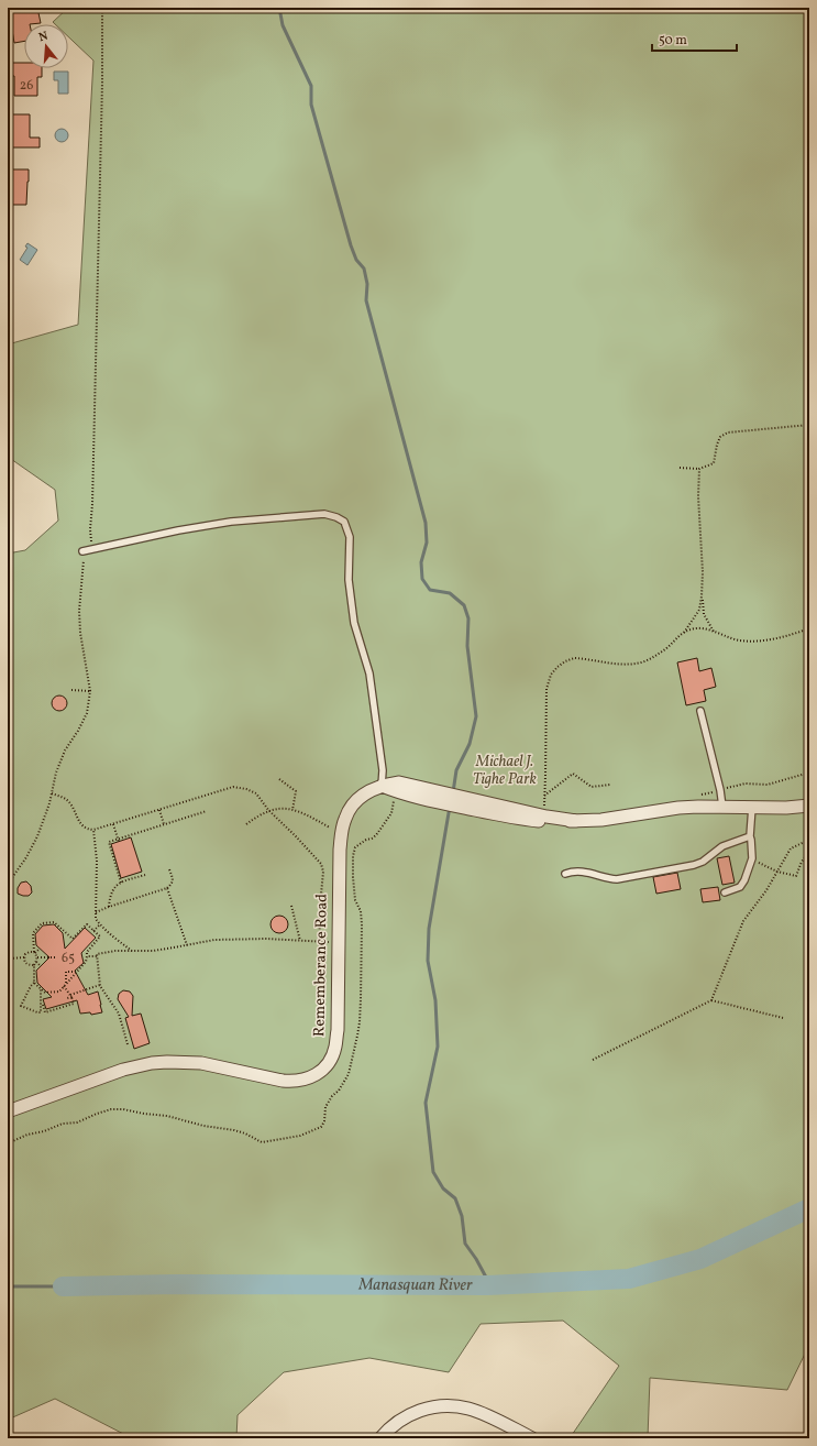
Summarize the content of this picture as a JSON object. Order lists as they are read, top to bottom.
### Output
{
  "streets": {
    "street": ["Rememberance Road"]
  },
  "water": ["Manasquan River"],
  "parks": ["Michael J. Tighe Park"],
  "house_numbers": ["26", "65"],
  "scale_bar": "50 m",
  "north": "top"
}
